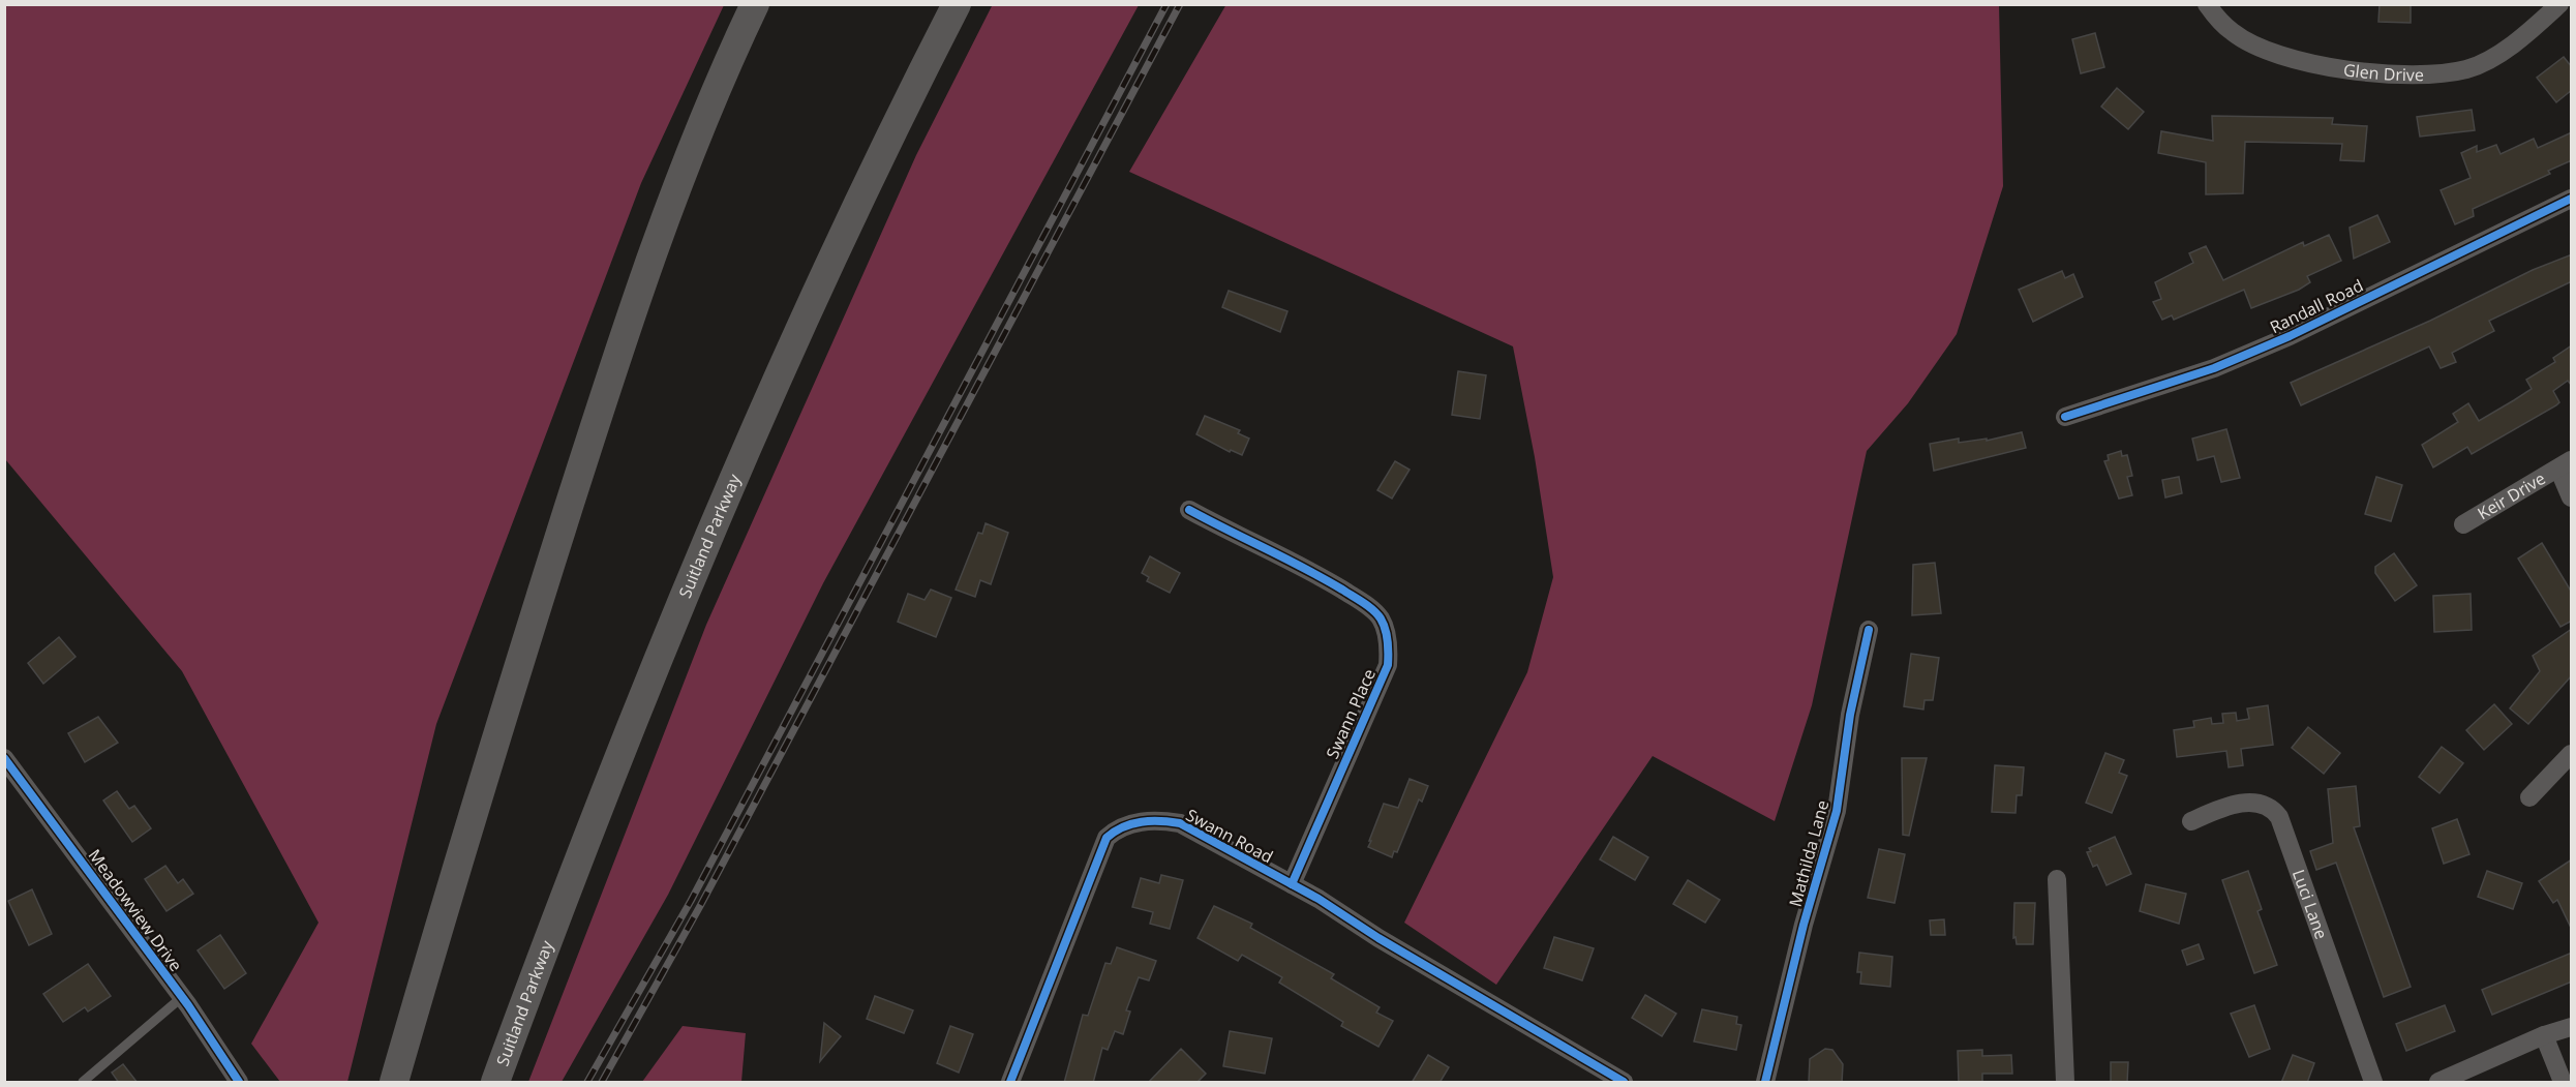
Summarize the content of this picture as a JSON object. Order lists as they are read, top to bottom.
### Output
{
  "streets": {
    "highway": ["Suitland Parkway"],
    "street": [
      "Glen Drive",
      "Randall Road",
      "Keir Drive",
      "Swann Place",
      "Swann Road",
      "Mathilda Lane",
      "Luci Lane",
      "Meadowview Drive"
    ]
  },
  "crossings": [
    ["Swann Place", "Swann Road"]
  ]
}
